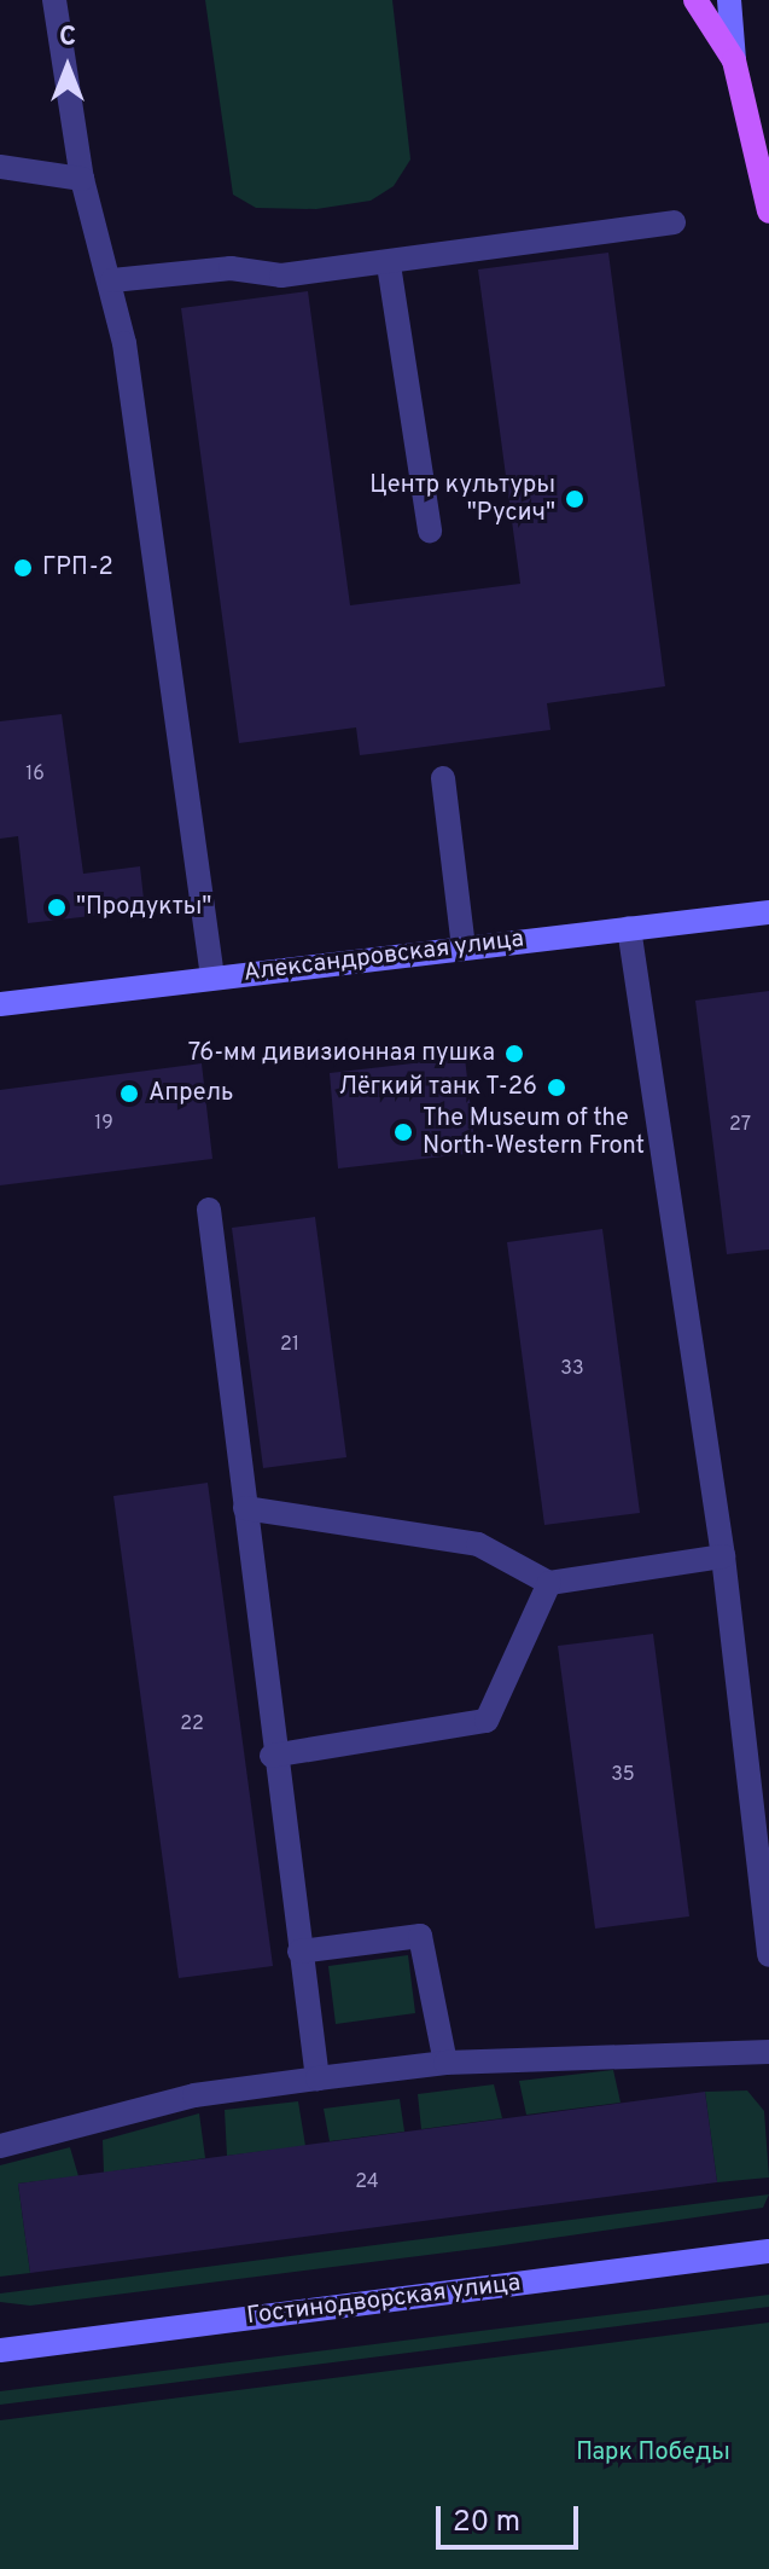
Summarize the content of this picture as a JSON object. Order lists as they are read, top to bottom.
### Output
{
  "streets": {
    "street": ["Александровская улица", "Гостинодворская улица"]
  },
  "parks": ["Парк Победы"],
  "places": [
    "Центр культуры \"Русич\"",
    "ГРП-2",
    "\"Продукты\"",
    "76-мм дивизионная пушка",
    "Лёгкий танк Т-26",
    "Апрель",
    "The Museum of the North-Western Front"
  ],
  "house_numbers": [
    "16",
    "19",
    "27",
    "21",
    "33",
    "22",
    "35",
    "24"
  ],
  "scale_bar": "20 m",
  "north": "top"
}
